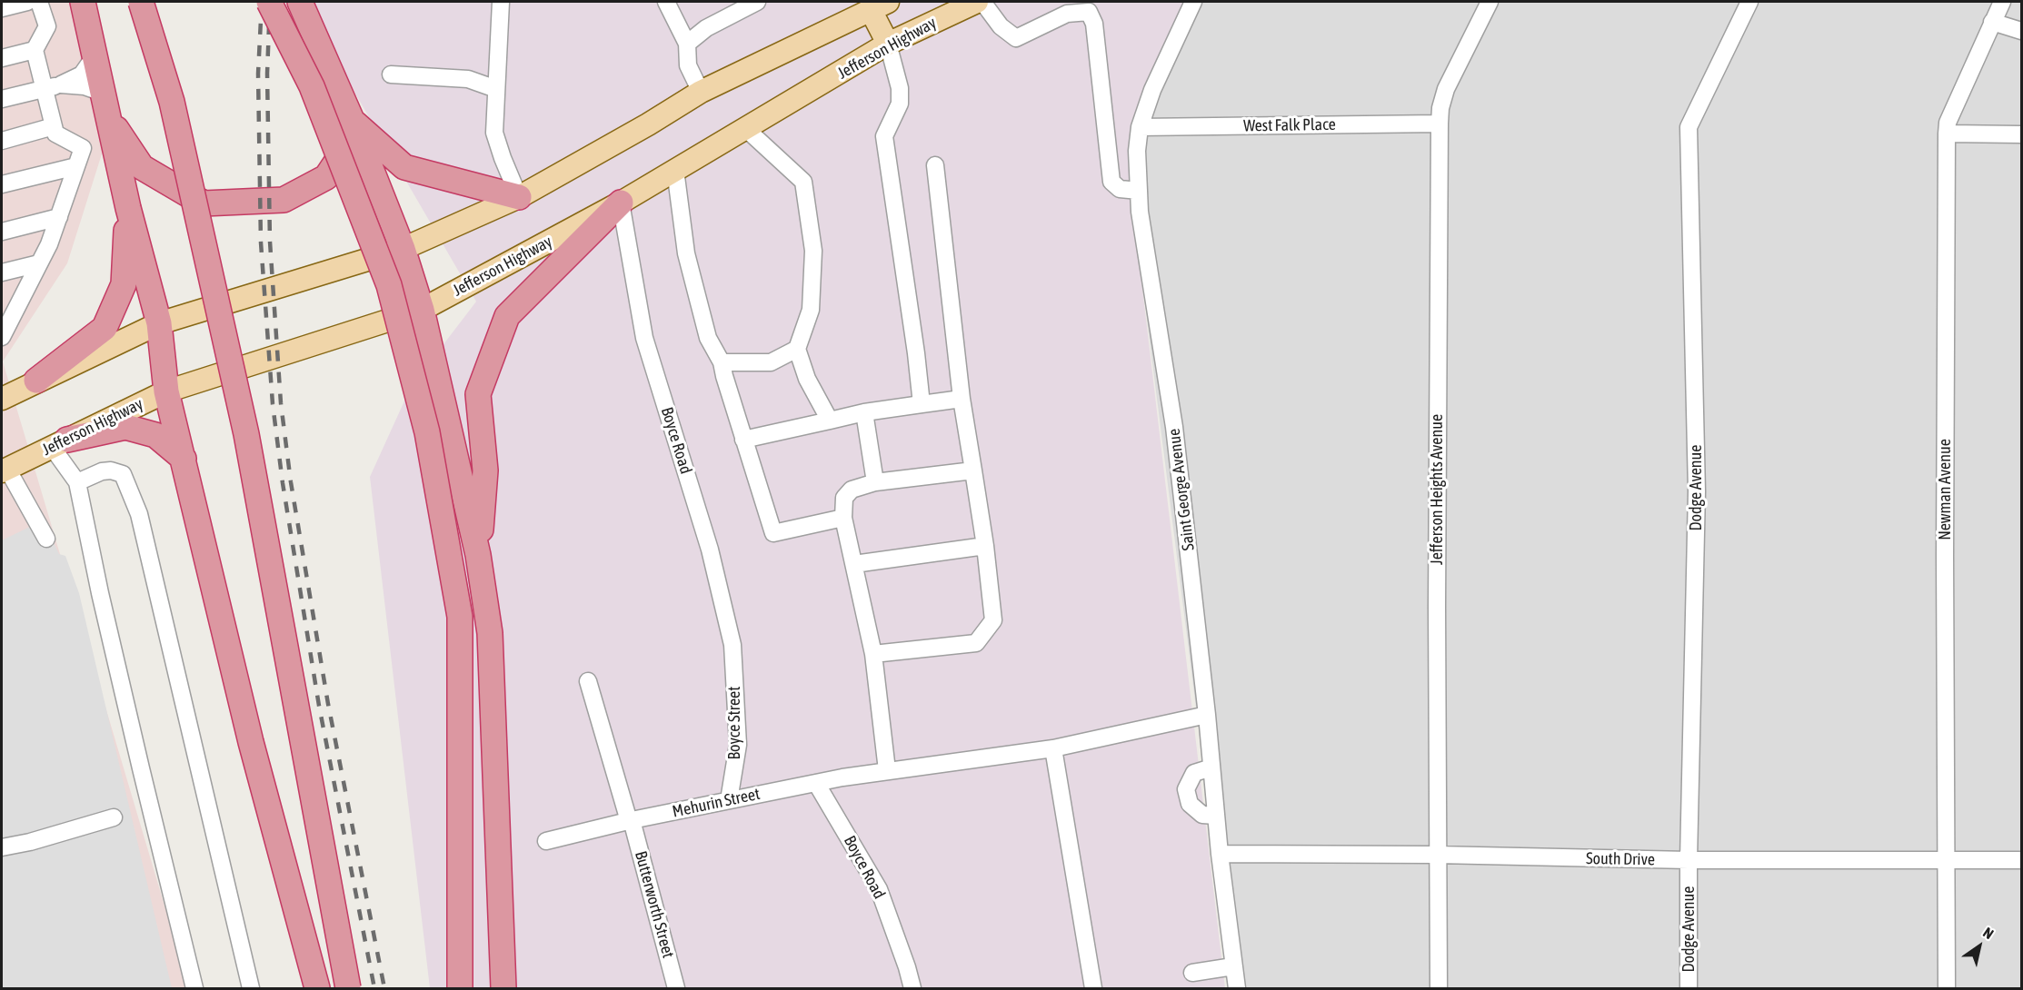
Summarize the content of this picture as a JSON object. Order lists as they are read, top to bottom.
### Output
{
  "streets": {
    "main road": ["Jefferson Highway"],
    "street": [
      "West Falk Place",
      "Boyce Road",
      "Dodge Avenue",
      "Saint George Avenue",
      "Jefferson Heights Avenue",
      "Newman Avenue",
      "Boyce Street",
      "Mehurin Street",
      "South Drive",
      "Butterworth Street"
    ]
  },
  "crossings": [
    ["Jefferson Highway", "Boyce Road"],
    ["West Falk Place", "Saint George Avenue"],
    ["West Falk Place", "Jefferson Heights Avenue"],
    ["Boyce Road", "Boyce Street"],
    ["Boyce Road", "Mehurin Street"],
    ["Dodge Avenue", "South Drive"],
    ["Saint George Avenue", "Mehurin Street"],
    ["Saint George Avenue", "South Drive"],
    ["Jefferson Heights Avenue", "South Drive"],
    ["Newman Avenue", "South Drive"],
    ["Boyce Street", "Mehurin Street"],
    ["Mehurin Street", "Butterworth Street"]
  ],
  "north": "top right"
}
